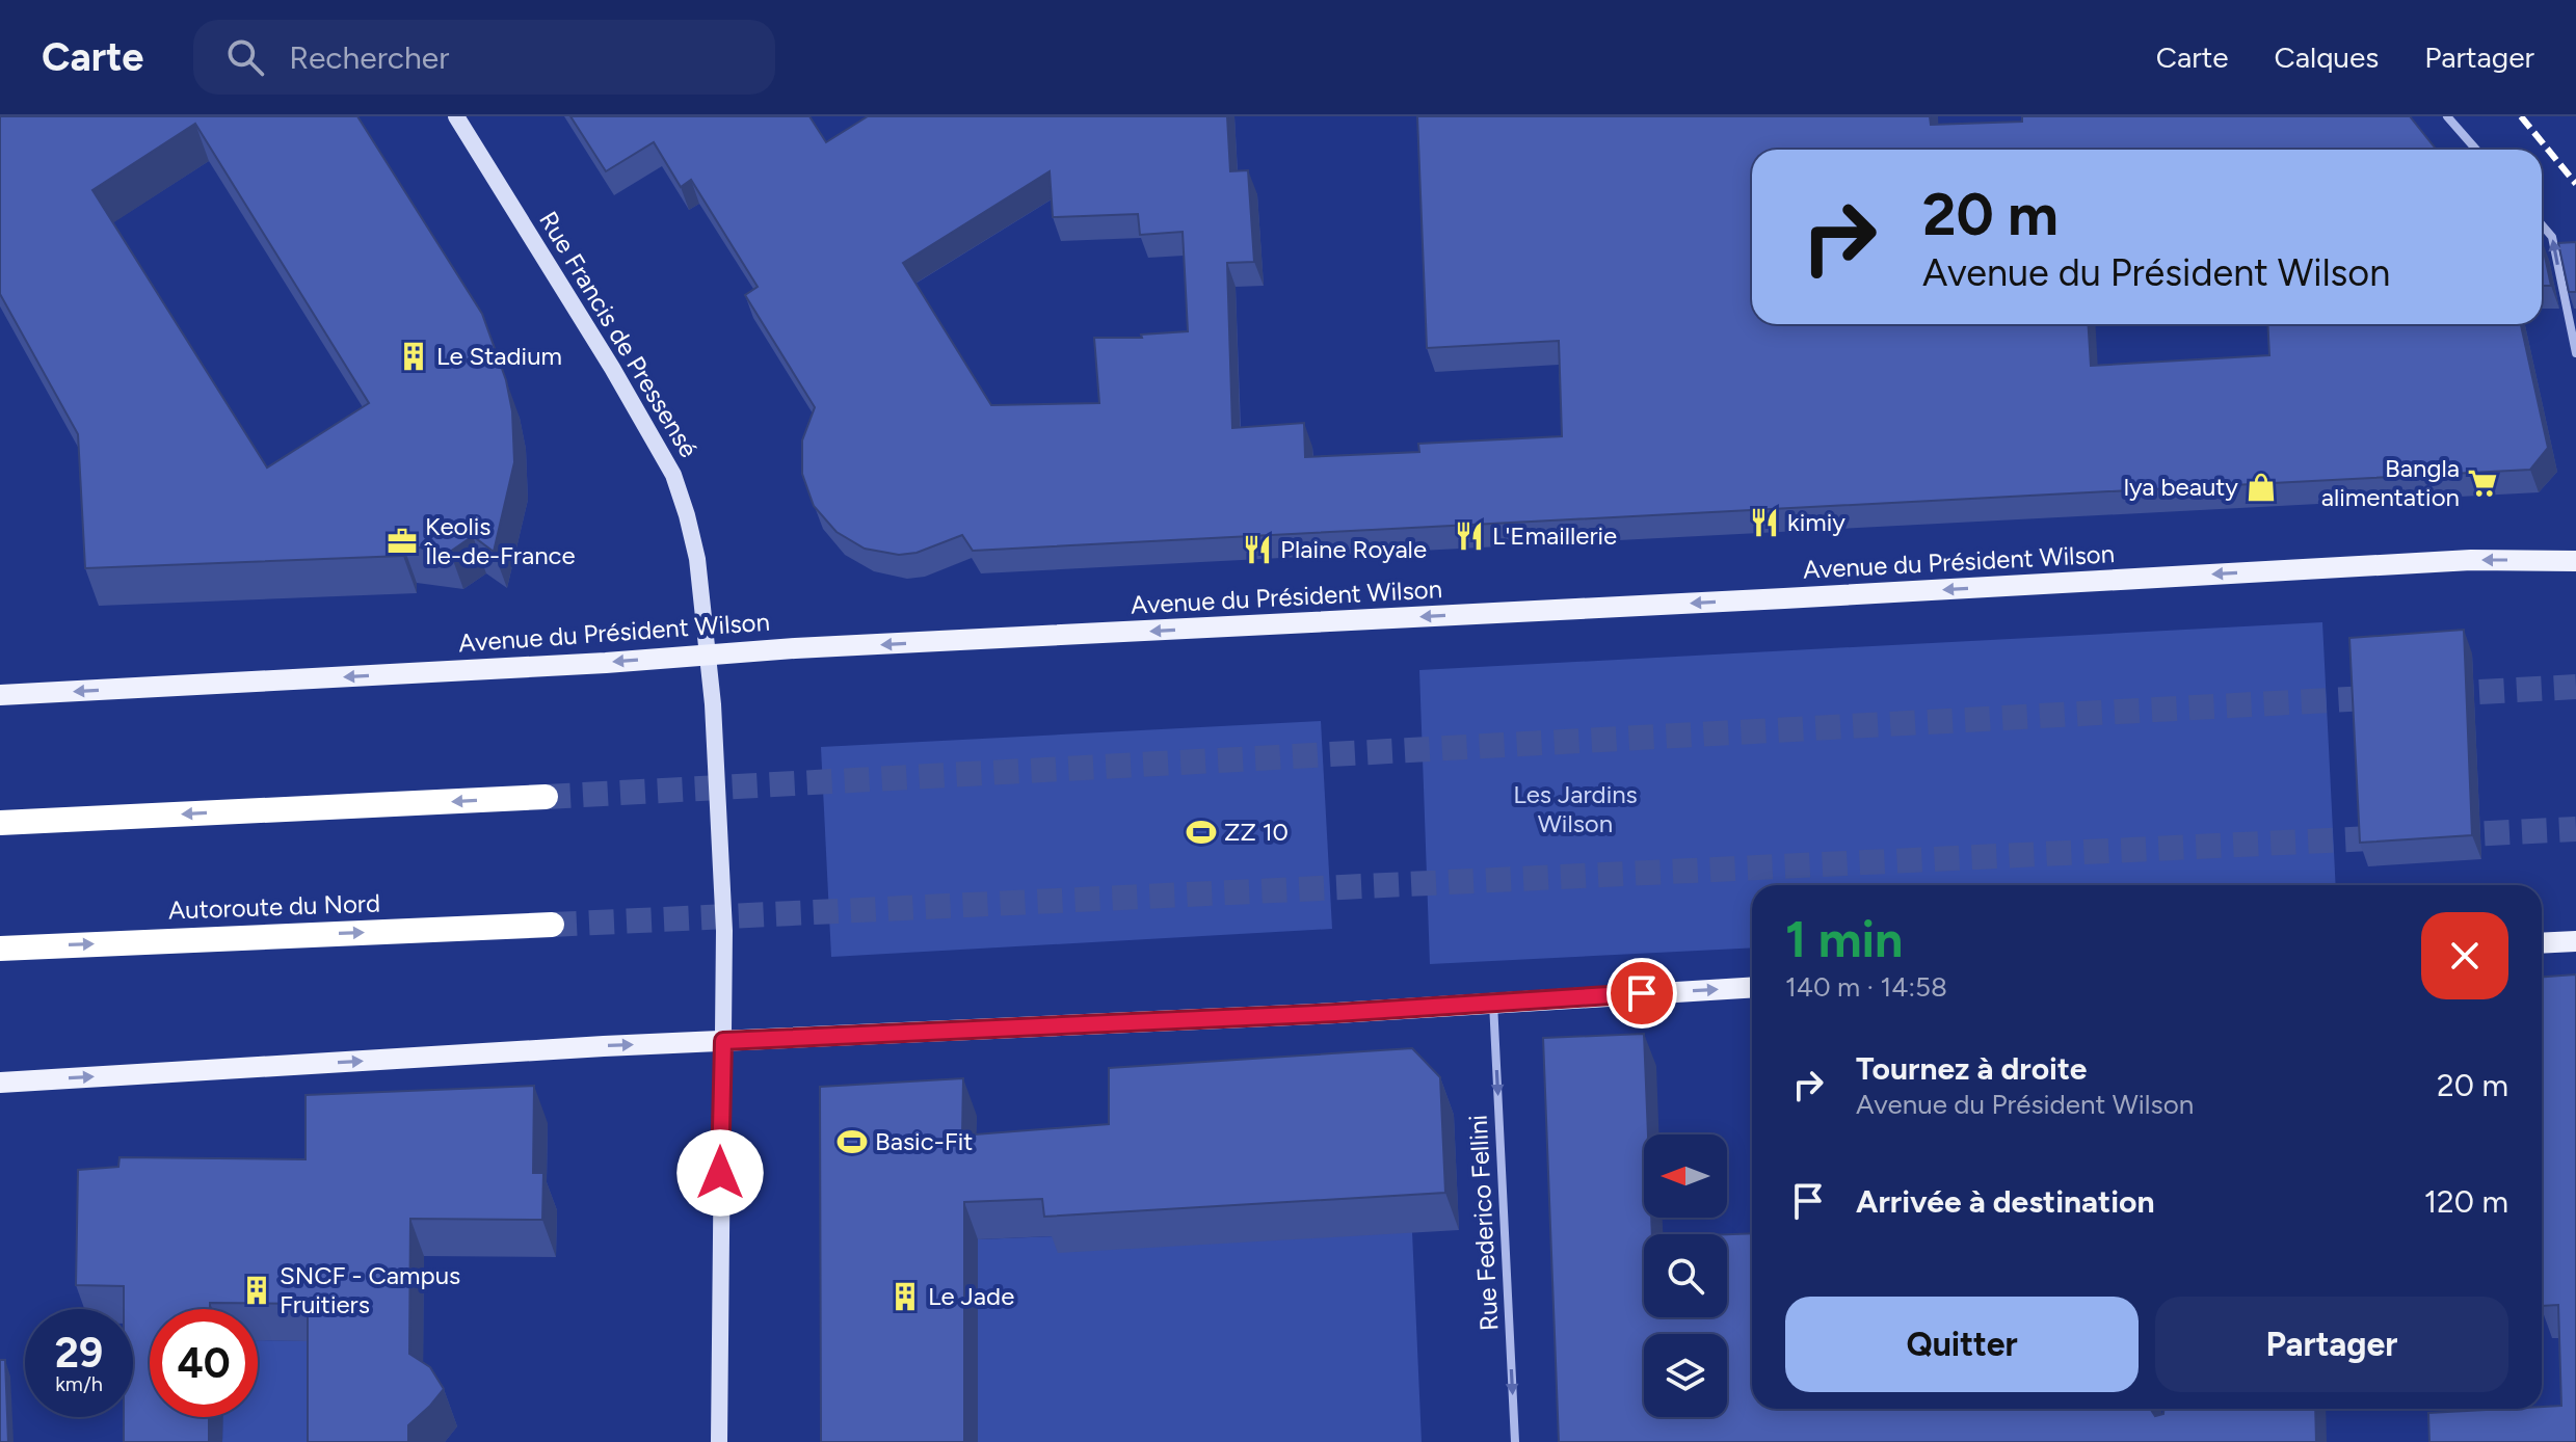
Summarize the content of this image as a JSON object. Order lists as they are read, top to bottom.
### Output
{
  "streets": {
    "highway": ["Autoroute du Nord"],
    "main road": ["Rue Francis de Pressensé", "Avenue du Président Wilson"],
    "street": ["Rue Federico Fellini"]
  },
  "crossings": [
    ["Rue Francis de Pressensé", "Avenue du Président Wilson"]
  ],
  "one_way": ["Avenue du Président Wilson", "Rue Federico Fellini"],
  "parks": ["Les Jardins Wilson"],
  "places": {
    "building": ["Le Stadium", "SNCF - Campus Fruitiers", "Le Jade"],
    "supermarket": ["Bangla alimentation"],
    "shop": ["lya beauty"],
    "restaurant": ["kimiy", "L'Emaillerie", "Plaine Royale"],
    "office": ["Keolis Île-de-France"],
    "sports": ["ZZ 10", "Basic-Fit"]
  },
  "north": "left",
  "page": {
    "header": "Carte",
    "search": "Rechercher",
    "nav": ["Carte", "Calques", "Partager"],
    "turn": ["20 m", "Avenue du Président Wilson"],
    "heading": ["1 min", "140 m · 14:58"],
    "list": [
      {
        "name": "Tournez à droite",
        "note": "Avenue du Président Wilson",
        "value": "20 m"
      },
      {
        "name": "Arrivée à destination",
        "value": "120 m"
      }
    ],
    "buttons": ["Quitter", "Partager"],
    "speed": "29 km/h",
    "limit": "40"
  }
}
